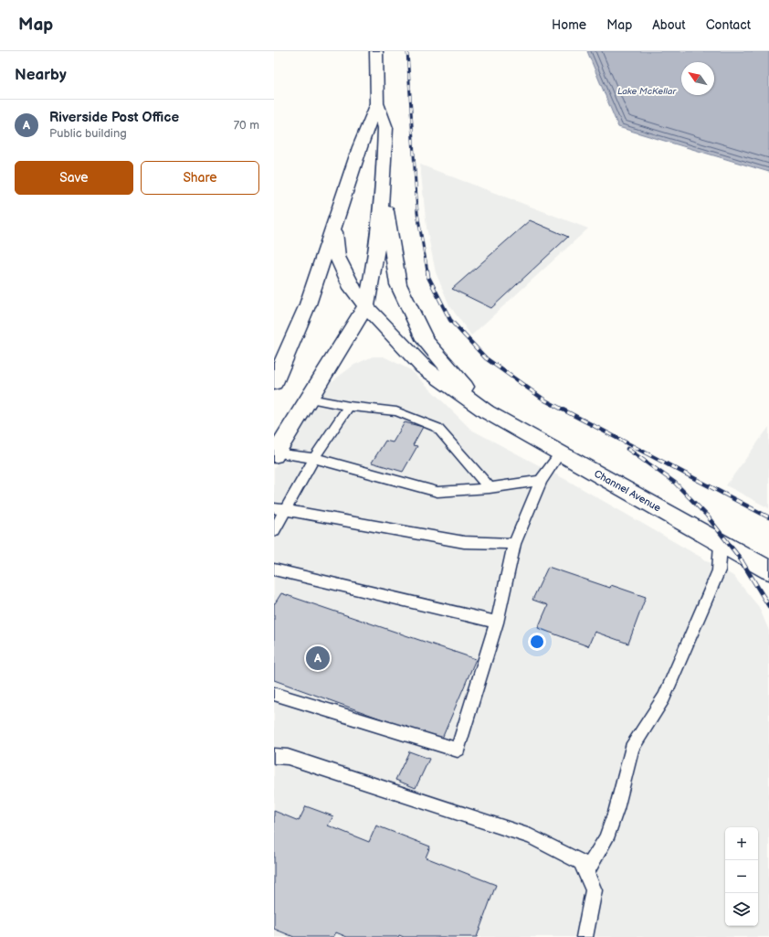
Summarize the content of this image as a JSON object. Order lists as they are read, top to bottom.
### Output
{
  "streets": {
    "street": ["Channel Avenue"]
  },
  "water": ["Lake McKellar"],
  "north": "top left",
  "page": {
    "header": "Map",
    "nav": [
      "Home",
      "Map",
      "About",
      "Contact"
    ],
    "heading": "Nearby",
    "list": [
      {
        "mark": "A",
        "name": "Riverside Post Office",
        "note": "Public building",
        "value": "70 m"
      }
    ],
    "buttons": ["Save", "Share"],
    "pins": "A",
    "map_buttons": ["+", "−"]
  }
}
